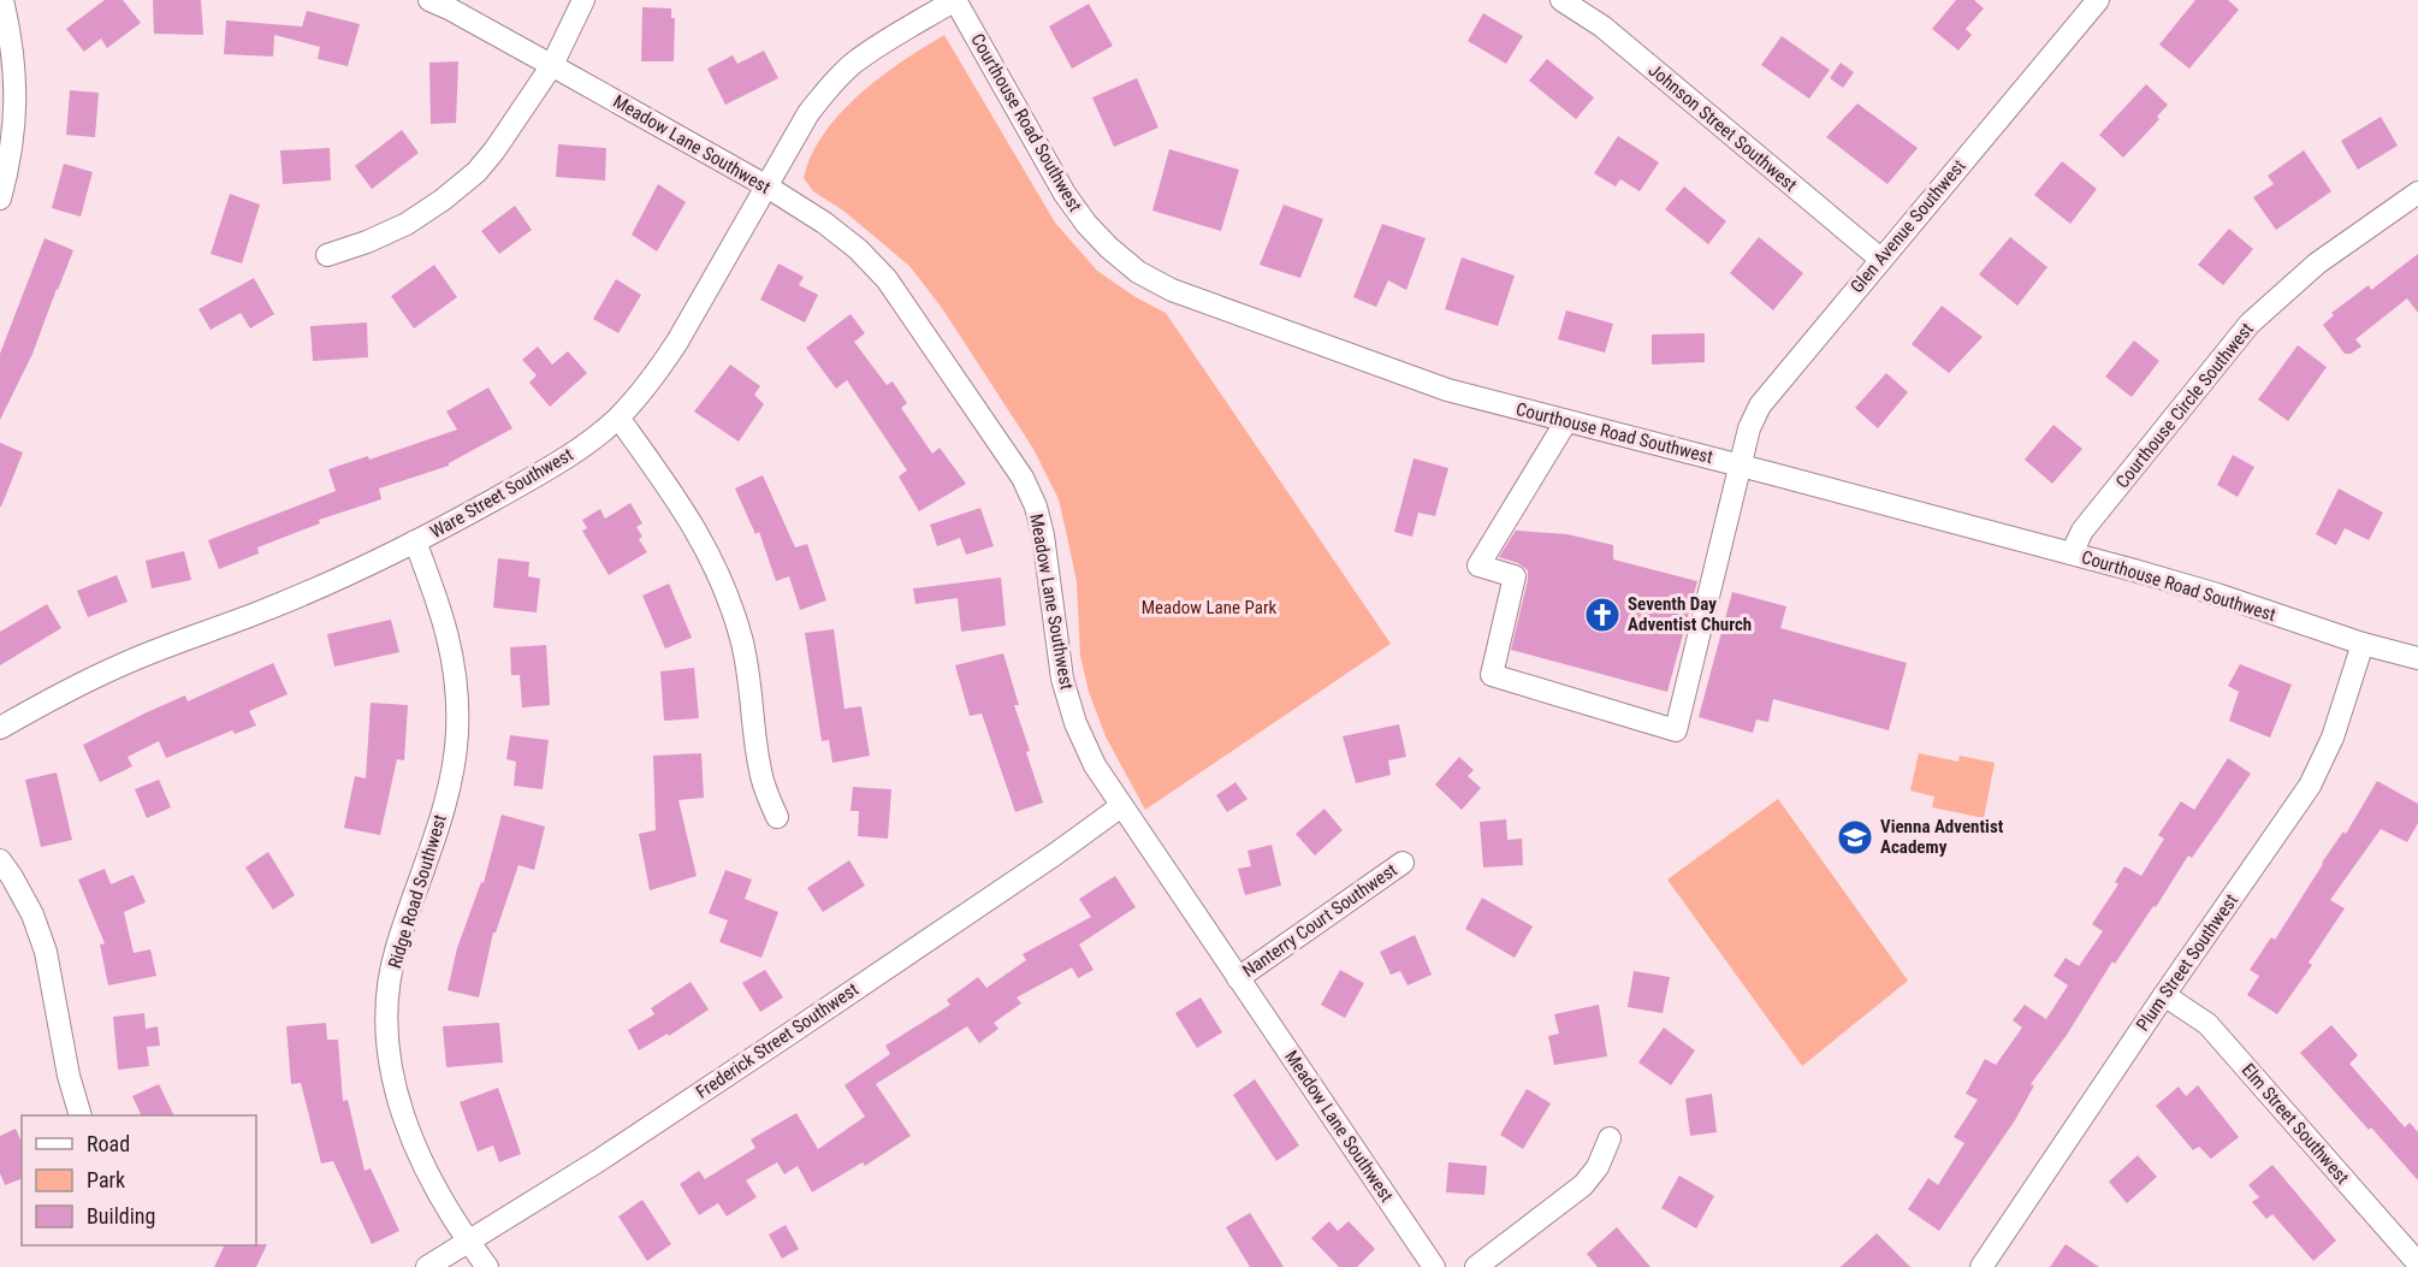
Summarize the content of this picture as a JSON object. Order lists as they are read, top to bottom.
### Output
{
  "streets": {
    "street": [
      "Courthouse Road Southwest",
      "Johnson Street Southwest",
      "Meadow Lane Southwest",
      "Glen Avenue Southwest",
      "Courthouse Circle Southwest",
      "Ware Street Southwest",
      "Ridge Road Southwest",
      "Nanterry Court Southwest",
      "Plum Street Southwest",
      "Frederick Street Southwest",
      "Elm Street Southwest"
    ]
  },
  "crossings": [
    ["Courthouse Road Southwest", "Glen Avenue Southwest"],
    ["Courthouse Road Southwest", "Courthouse Circle Southwest"],
    ["Courthouse Road Southwest", "Ware Street Southwest"],
    ["Courthouse Road Southwest", "Plum Street Southwest"],
    ["Johnson Street Southwest", "Glen Avenue Southwest"],
    ["Meadow Lane Southwest", "Ware Street Southwest"],
    ["Meadow Lane Southwest", "Nanterry Court Southwest"],
    ["Meadow Lane Southwest", "Frederick Street Southwest"],
    ["Ware Street Southwest", "Ridge Road Southwest"],
    ["Ridge Road Southwest", "Frederick Street Southwest"],
    ["Plum Street Southwest", "Elm Street Southwest"]
  ],
  "parks": ["Meadow Lane Park"],
  "places": {
    "church": ["Seventh Day Adventist Church"],
    "school or university": ["Vienna Adventist Academy"]
  },
  "legend": ["Road", "Park", "Building"]
}
